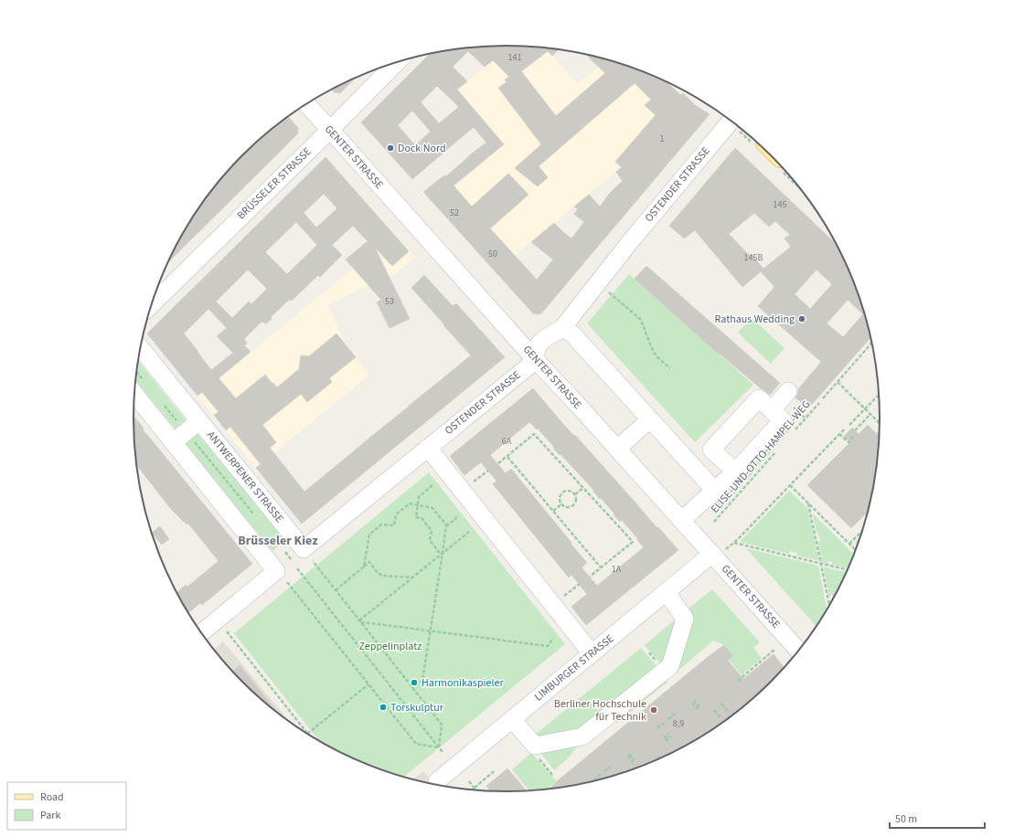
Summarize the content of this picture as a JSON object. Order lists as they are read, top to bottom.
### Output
{
  "streets": {
    "street": [
      "GENTER STRASSE",
      "BRÜSSELER STRASSE",
      "OSTENDER STRASSE",
      "ANTWERPENER STRASSE",
      "LIMBURGER STRASSE"
    ],
    "path": ["ELISE-UND-OTTO-HAMPEL-WEG"]
  },
  "crossings": [
    ["GENTER STRASSE", "BRÜSSELER STRASSE"],
    ["GENTER STRASSE", "OSTENDER STRASSE"],
    ["GENTER STRASSE", "LIMBURGER STRASSE"],
    ["OSTENDER STRASSE", "ANTWERPENER STRASSE"]
  ],
  "districts": ["Brüsseler Kiez"],
  "parks": ["Zeppelinplatz"],
  "places": [
    "Dock Nord",
    "Rathaus Wedding",
    "Harmonikaspieler",
    "Torskulptur",
    "Berliner Hochschule für Technik"
  ],
  "house_numbers": [
    "141",
    "1",
    "145",
    "52",
    "50",
    "145B",
    "53",
    "6A",
    "1A",
    "8,9"
  ],
  "legend": ["Road", "Park"],
  "scale_bar": "50 m"
}
